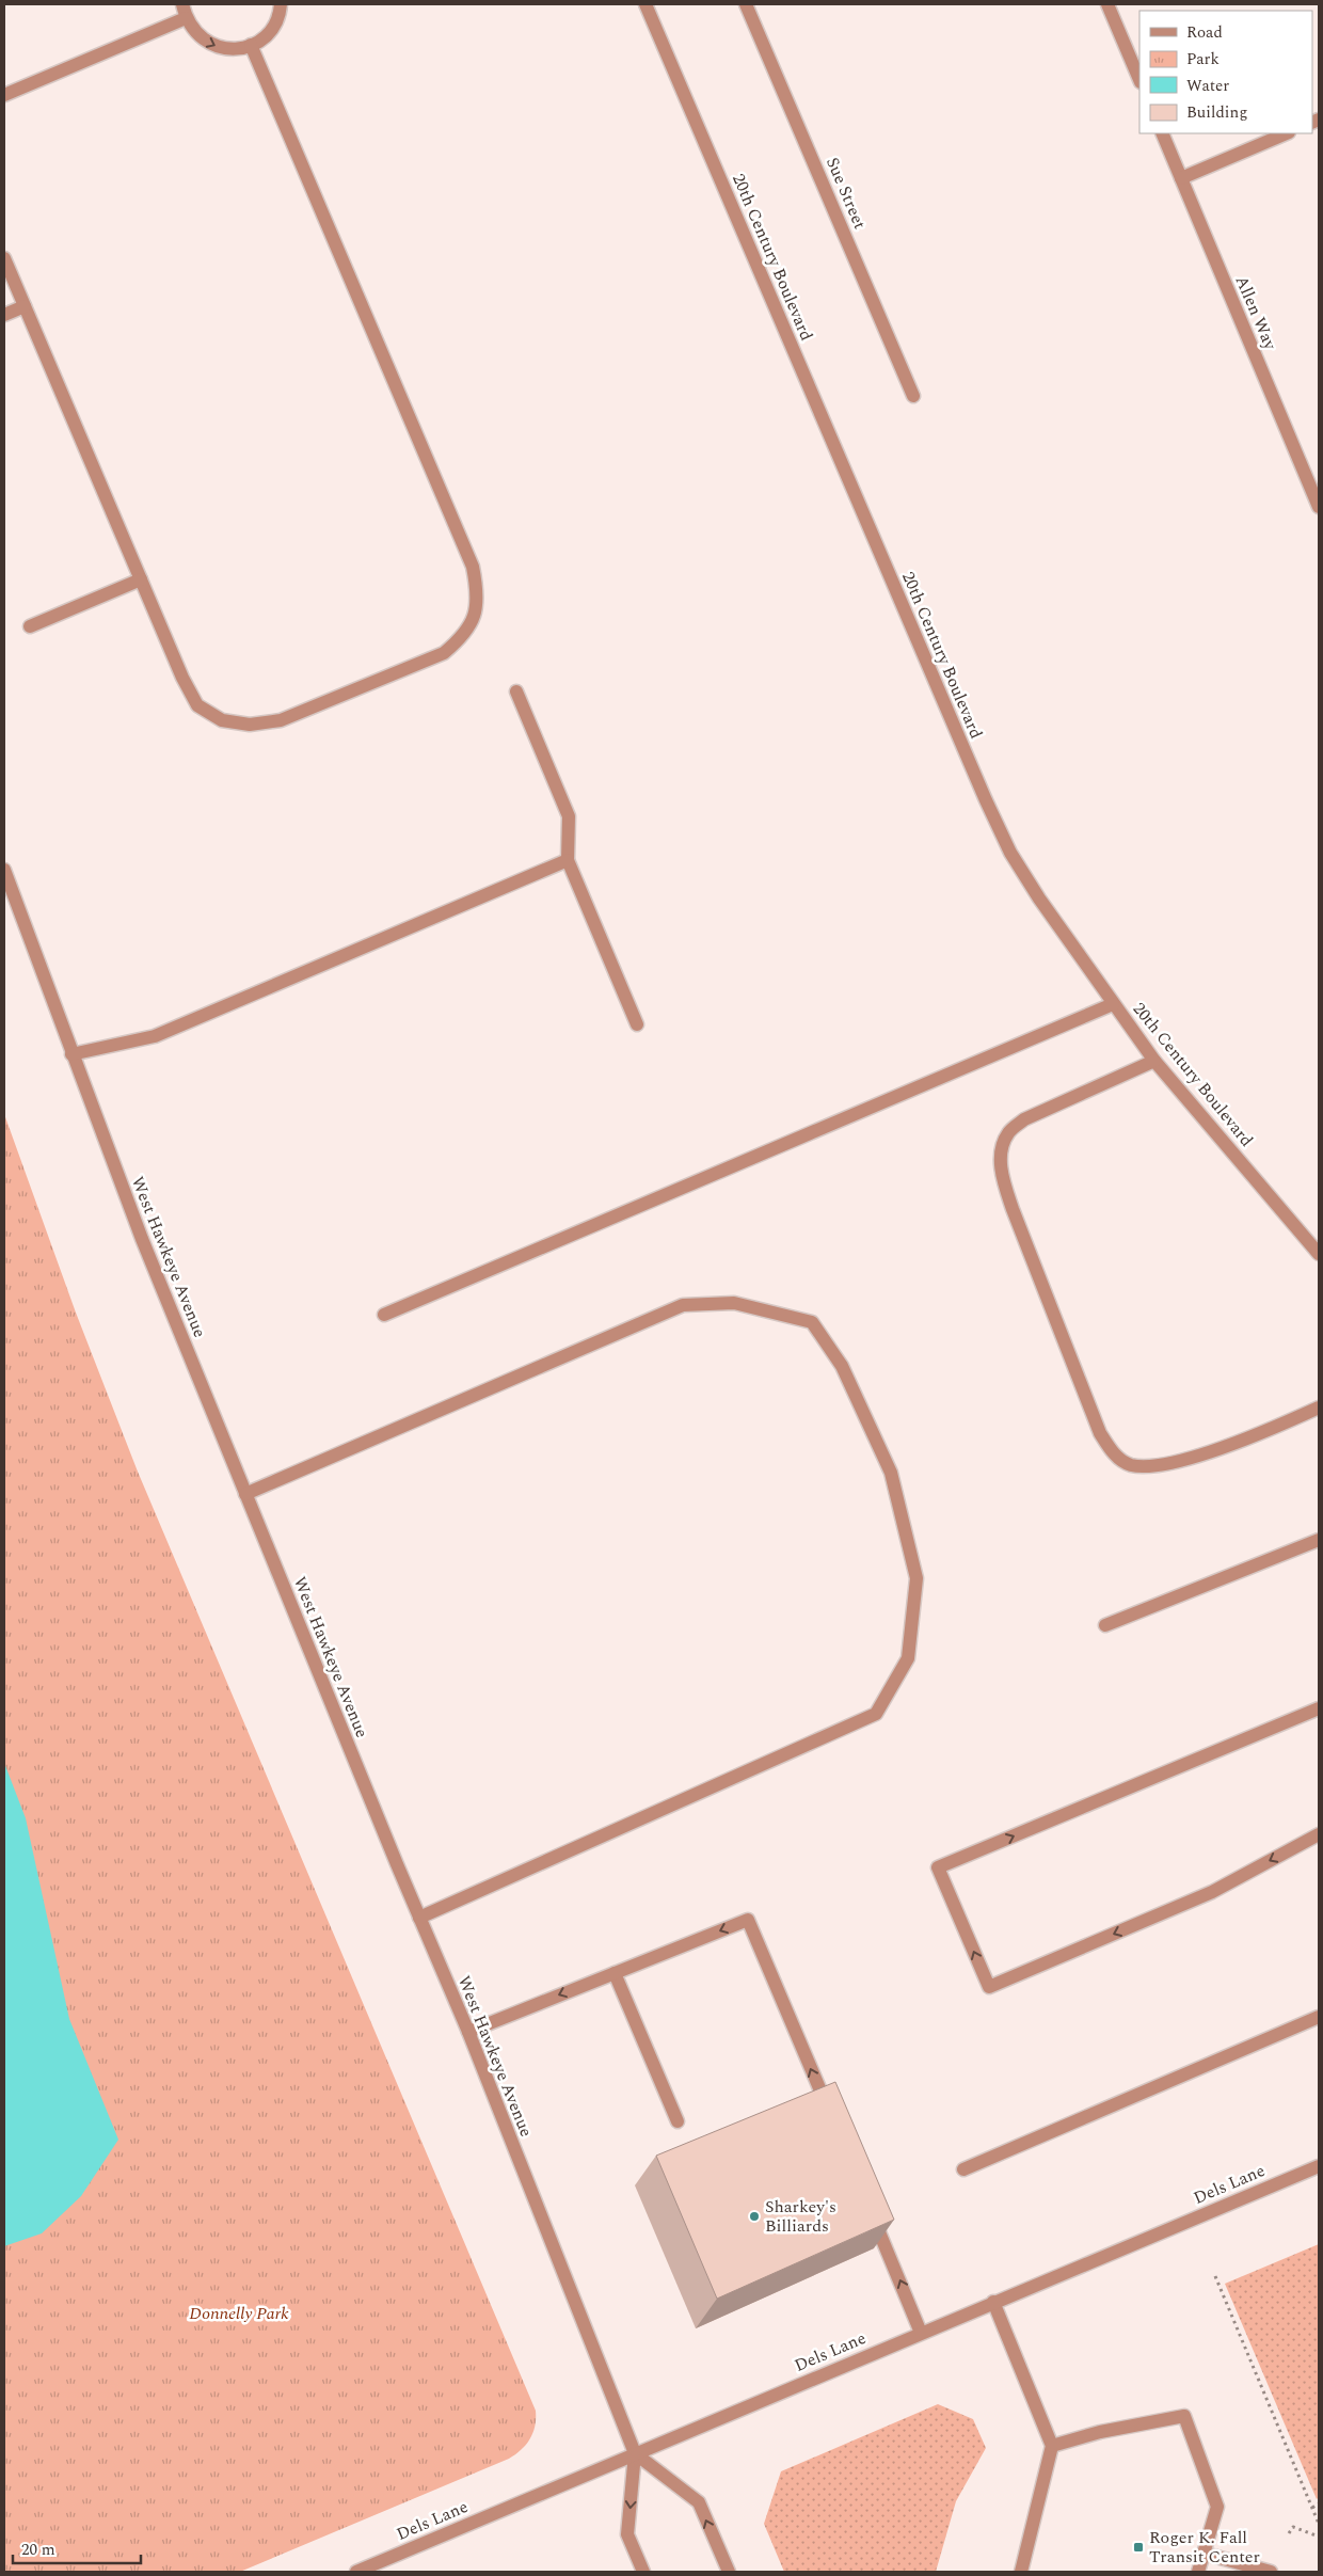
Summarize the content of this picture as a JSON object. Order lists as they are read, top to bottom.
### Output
{
  "streets": {
    "street": [
      "Sue Street",
      "20th Century Boulevard",
      "Allen Way",
      "West Hawkeye Avenue",
      "Dels Lane"
    ]
  },
  "crossings": [
    ["West Hawkeye Avenue", "Dels Lane"]
  ],
  "parks": ["Donnelly Park"],
  "places": {
    "other": ["Sharkey's Billiards"],
    "transit": ["Roger K. Fall Transit Center"]
  },
  "legend": [
    "Road",
    "Park",
    "Water",
    "Building"
  ],
  "scale_bar": "20 m"
}
